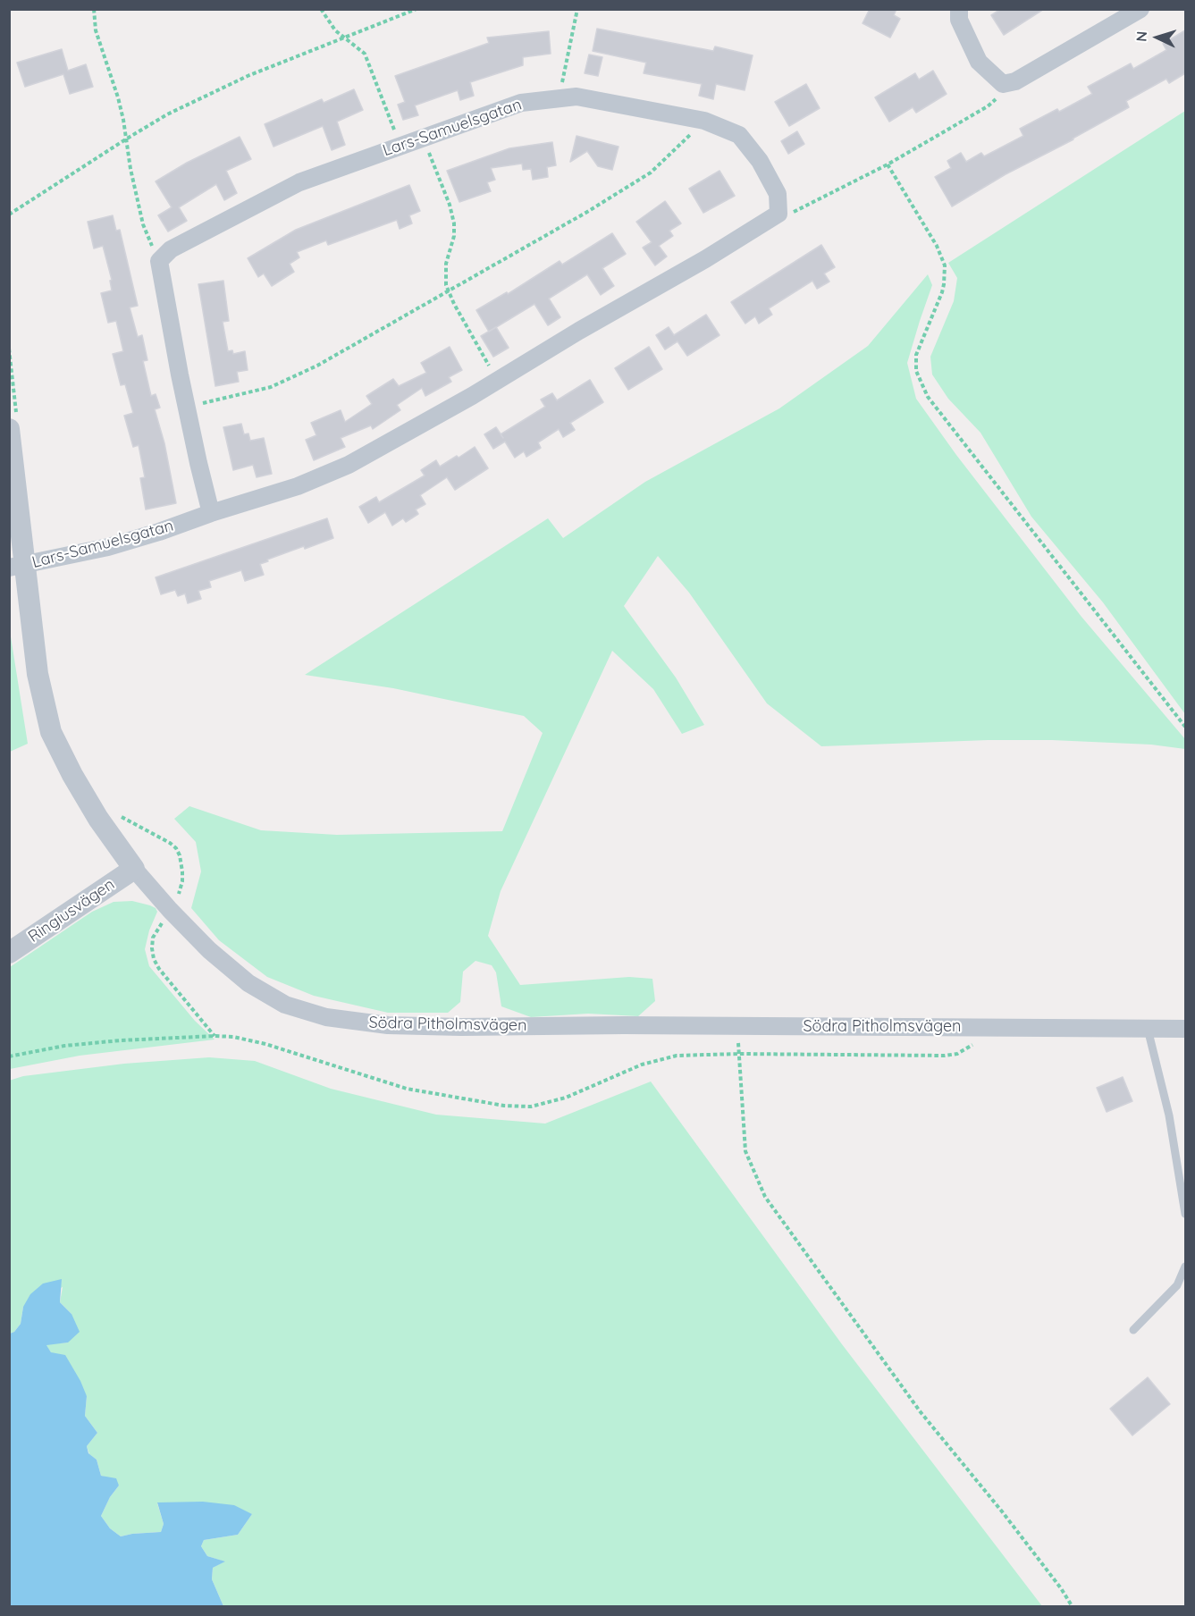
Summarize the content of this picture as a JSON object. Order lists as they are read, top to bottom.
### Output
{
  "streets": {
    "street": ["Lars-Samuelsgatan", "Ringiusvägen", "Södra Pitholmsvägen"]
  },
  "crossings": [
    ["Lars-Samuelsgatan", "Södra Pitholmsvägen"],
    ["Ringiusvägen", "Södra Pitholmsvägen"]
  ],
  "north": "left"
}
